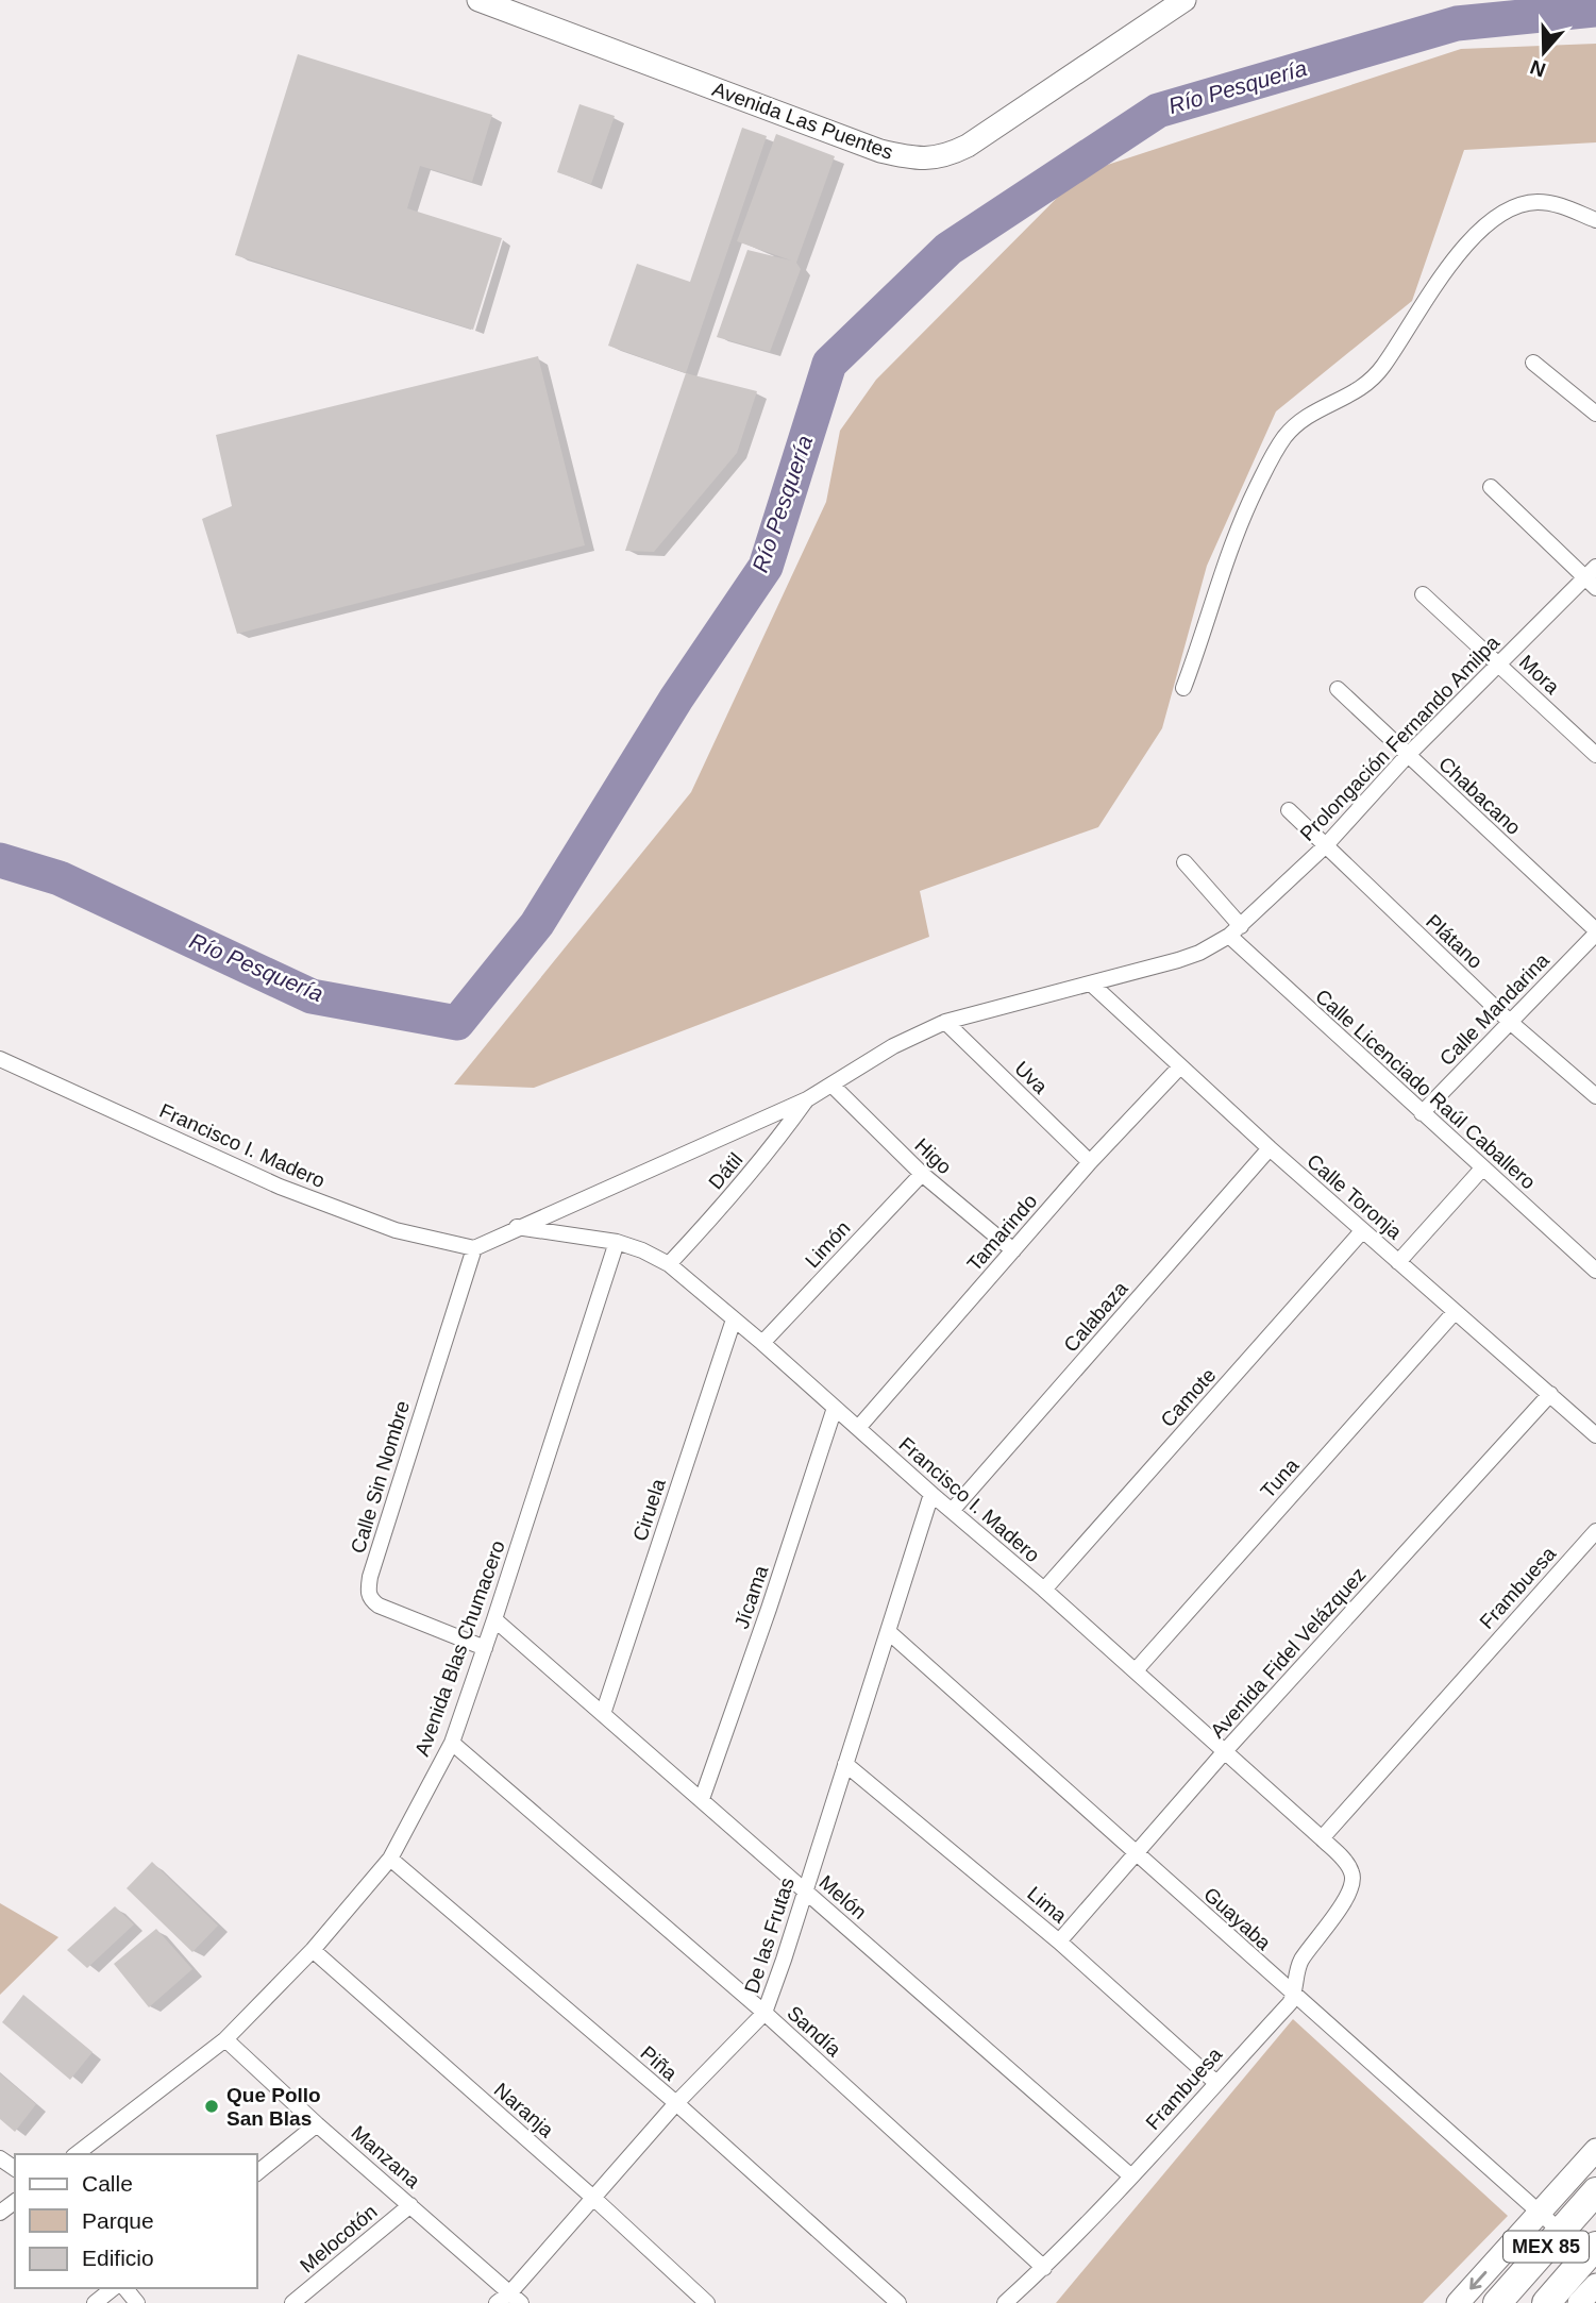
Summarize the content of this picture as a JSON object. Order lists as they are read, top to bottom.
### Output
{
  "streets": {
    "highway": ["MEX 85"],
    "street": [
      "Avenida Las Puentes",
      "Mora",
      "Prolongación Fernando Amilpa",
      "Chabacano",
      "Plátano",
      "Calle Mandarina",
      "Uva",
      "Calle Licenciado Raúl Caballero",
      "Francisco I. Madero",
      "Higo",
      "Dátil",
      "Calle Toronja",
      "Tamarindo",
      "Limón",
      "Calabaza",
      "Camote",
      "Calle Sin Nombre",
      "Tuna",
      "Ciruela",
      "Frambuesa",
      "Jícama",
      "Avenida Blas Chumacero",
      "Avenida Fidel Velázquez",
      "Melón",
      "Lima",
      "Guayaba",
      "De las Frutas",
      "Sandía",
      "Piña",
      "Naranja",
      "Manzana",
      "Melocotón"
    ]
  },
  "crossings": [
    ["Mora", "Prolongación Fernando Amilpa"],
    ["Prolongación Fernando Amilpa", "Chabacano"],
    ["Prolongación Fernando Amilpa", "Plátano"],
    ["Prolongación Fernando Amilpa", "Calle Licenciado Raúl Caballero"],
    ["Chabacano", "Calle Mandarina"],
    ["Plátano", "Calle Mandarina"],
    ["Calle Mandarina", "Calle Licenciado Raúl Caballero"],
    ["Uva", "Tamarindo"],
    ["Francisco I. Madero", "Dátil"],
    ["Francisco I. Madero", "Tamarindo"],
    ["Francisco I. Madero", "Limón"],
    ["Francisco I. Madero", "Calabaza"],
    ["Francisco I. Madero", "Camote"],
    ["Francisco I. Madero", "Calle Sin Nombre"],
    ["Francisco I. Madero", "Tuna"],
    ["Francisco I. Madero", "Ciruela"],
    ["Francisco I. Madero", "Frambuesa"],
    ["Francisco I. Madero", "Jícama"],
    ["Francisco I. Madero", "Avenida Blas Chumacero"],
    ["Francisco I. Madero", "Avenida Fidel Velázquez"],
    ["Francisco I. Madero", "De las Frutas"],
    ["Higo", "Tamarindo"],
    ["Higo", "Limón"],
    ["Calle Toronja", "Tamarindo"],
    ["Calle Toronja", "Calabaza"],
    ["Calle Toronja", "Camote"],
    ["Calle Toronja", "Tuna"],
    ["Calle Toronja", "Avenida Fidel Velázquez"],
    ["Calle Sin Nombre", "Avenida Blas Chumacero"],
    ["Ciruela", "Melón"],
    ["Frambuesa", "Melón"],
    ["Frambuesa", "Lima"],
    ["Frambuesa", "Guayaba"],
    ["Frambuesa", "Sandía"],
    ["Jícama", "Melón"],
    ["Avenida Blas Chumacero", "Melón"],
    ["Avenida Blas Chumacero", "Sandía"],
    ["Avenida Blas Chumacero", "Piña"],
    ["Avenida Blas Chumacero", "Naranja"],
    ["Avenida Blas Chumacero", "Manzana"],
    ["Avenida Fidel Velázquez", "Lima"],
    ["Avenida Fidel Velázquez", "Guayaba"],
    ["Melón", "De las Frutas"],
    ["Lima", "De las Frutas"],
    ["Guayaba", "De las Frutas"],
    ["Guayaba", "MEX 85"],
    ["De las Frutas", "Sandía"],
    ["De las Frutas", "Piña"],
    ["De las Frutas", "Naranja"],
    ["De las Frutas", "Manzana"],
    ["Manzana", "Melocotón"]
  ],
  "water": ["Río Pesquería"],
  "places": ["Que Pollo San Blas"],
  "legend": ["Calle", "Parque", "Edificio"],
  "north": "bottom"
}
